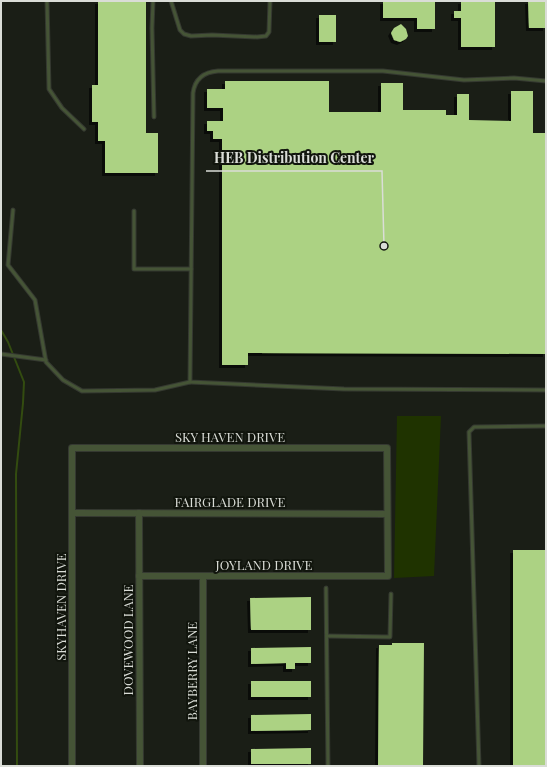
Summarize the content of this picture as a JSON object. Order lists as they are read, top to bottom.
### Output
{
  "streets": {
    "street": [
      "SKY HAVEN DRIVE",
      "FAIRGLADE DRIVE",
      "JOYLAND DRIVE",
      "SKYHAVEN DRIVE",
      "DOVEWOOD LANE",
      "BAYBERRY LANE"
    ]
  },
  "crossings": [
    ["SKY HAVEN DRIVE", "FAIRGLADE DRIVE"],
    ["SKY HAVEN DRIVE", "JOYLAND DRIVE"],
    ["SKY HAVEN DRIVE", "SKYHAVEN DRIVE"],
    ["FAIRGLADE DRIVE", "JOYLAND DRIVE"],
    ["FAIRGLADE DRIVE", "SKYHAVEN DRIVE"],
    ["FAIRGLADE DRIVE", "DOVEWOOD LANE"],
    ["JOYLAND DRIVE", "DOVEWOOD LANE"],
    ["JOYLAND DRIVE", "BAYBERRY LANE"]
  ],
  "places": ["HEB Distribution Center"]
}
